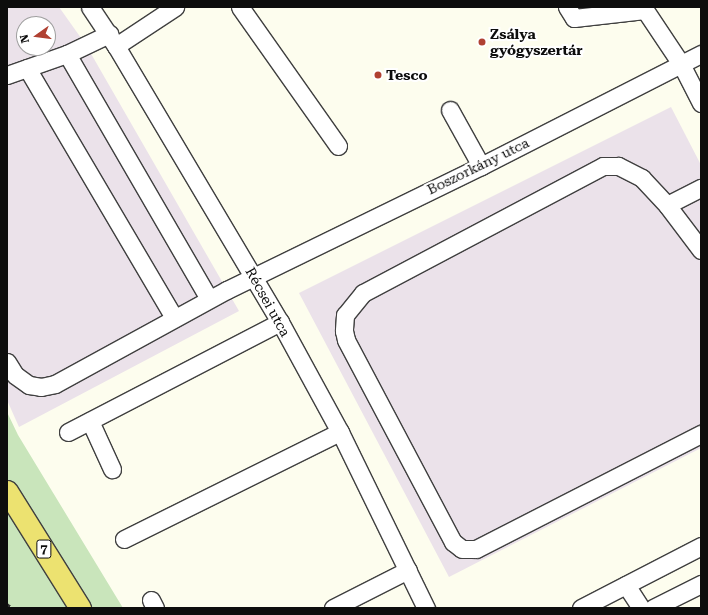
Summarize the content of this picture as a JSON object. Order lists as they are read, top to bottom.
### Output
{
  "streets": {
    "main road": ["7"],
    "street": ["Boszorkány utca", "Récsei utca"]
  },
  "crossings": [
    ["Boszorkány utca", "Récsei utca"]
  ],
  "places": ["Zsálya gyógyszertár", "Tesco"],
  "north": "left"
}
